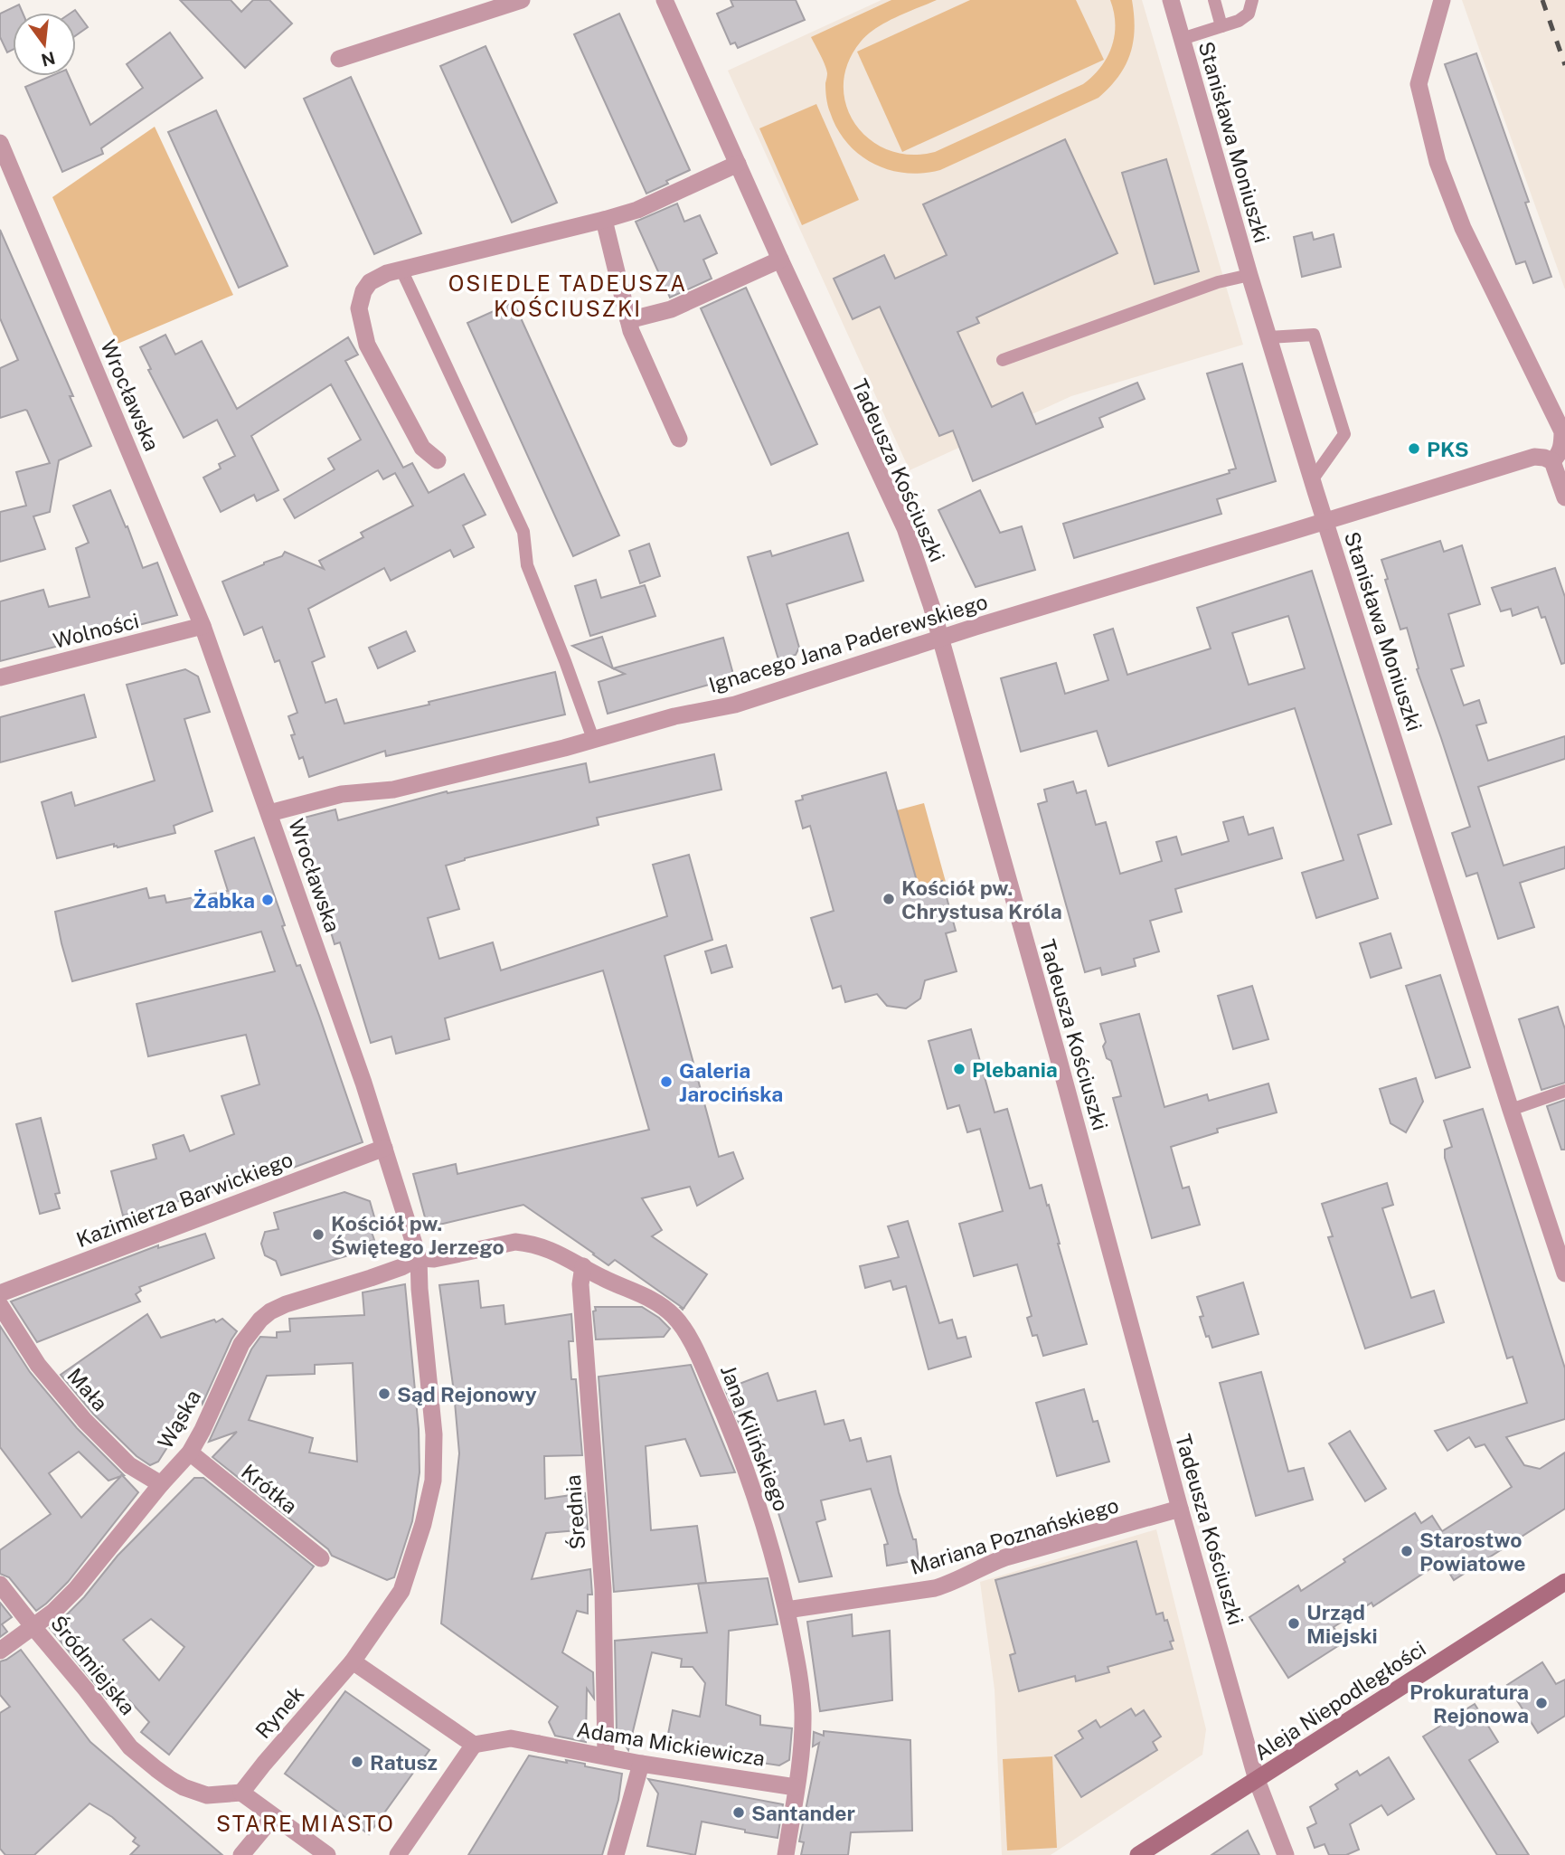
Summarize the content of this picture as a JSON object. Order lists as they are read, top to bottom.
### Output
{
  "streets": {
    "main road": ["Aleja Niepodległości"],
    "street": [
      "Stanisława Moniuszki",
      "Wrocławska",
      "Tadeusza Kościuszki",
      "Wolności",
      "Ignacego Jana Paderewskiego",
      "Kazimierza Barwickiego",
      "Mała",
      "Wąska",
      "Jana Kilińskiego",
      "Krótka",
      "Średnia",
      "Mariana Poznańskiego",
      "Śródmiejska",
      "Rynek",
      "Adama Mickiewicza"
    ]
  },
  "crossings": [
    ["Stanisława Moniuszki", "Ignacego Jana Paderewskiego"],
    ["Wrocławska", "Wolności"],
    ["Wrocławska", "Ignacego Jana Paderewskiego"],
    ["Wrocławska", "Kazimierza Barwickiego"],
    ["Wrocławska", "Wąska"],
    ["Wrocławska", "Jana Kilińskiego"],
    ["Wrocławska", "Rynek"],
    ["Tadeusza Kościuszki", "Ignacego Jana Paderewskiego"],
    ["Tadeusza Kościuszki", "Mariana Poznańskiego"],
    ["Tadeusza Kościuszki", "Aleja Niepodległości"],
    ["Mała", "Wąska"],
    ["Wąska", "Jana Kilińskiego"],
    ["Wąska", "Krótka"],
    ["Wąska", "Śródmiejska"],
    ["Jana Kilińskiego", "Średnia"],
    ["Jana Kilińskiego", "Mariana Poznańskiego"],
    ["Jana Kilińskiego", "Adama Mickiewicza"],
    ["Średnia", "Adama Mickiewicza"],
    ["Śródmiejska", "Rynek"]
  ],
  "districts": ["OSIEDLE TADEUSZA KOŚCIUSZKI", "STARE MIASTO"],
  "places": [
    "PKS",
    "Kościół pw. Chrystusa Króla",
    "Żabka",
    "Plebania",
    "Galeria Jarocińska",
    "Kościół pw. Świętego Jerzego",
    "Sąd Rejonowy",
    "Starostwo Powiatowe",
    "Urząd Miejski",
    "Prokuratura Rejonowa",
    "Ratusz",
    "Santander"
  ],
  "north": "bottom"
}
